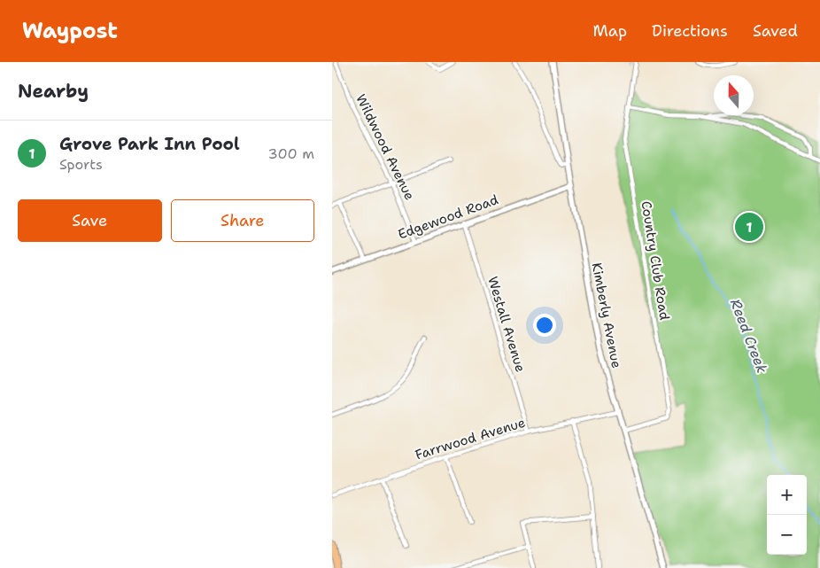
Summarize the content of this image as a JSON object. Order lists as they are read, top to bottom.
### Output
{
  "streets": {
    "street": [
      "Wildwood Avenue",
      "Edgewood Road",
      "Country Club Road",
      "Kimberly Avenue",
      "Westall Avenue",
      "Farrwood Avenue"
    ]
  },
  "crossings": [
    ["Wildwood Avenue", "Edgewood Road"],
    ["Edgewood Road", "Kimberly Avenue"],
    ["Edgewood Road", "Westall Avenue"],
    ["Country Club Road", "Kimberly Avenue"],
    ["Kimberly Avenue", "Farrwood Avenue"],
    ["Westall Avenue", "Farrwood Avenue"]
  ],
  "water": ["Reed Creek"],
  "north": "top",
  "page": {
    "header": "Waypost",
    "nav": ["Map", "Directions", "Saved"],
    "heading": "Nearby",
    "list": [
      {
        "mark": "1",
        "name": "Grove Park Inn Pool",
        "note": "Sports",
        "value": "300 m"
      }
    ],
    "buttons": ["Save", "Share"],
    "pins": "1",
    "map_buttons": ["+", "−"]
  }
}
